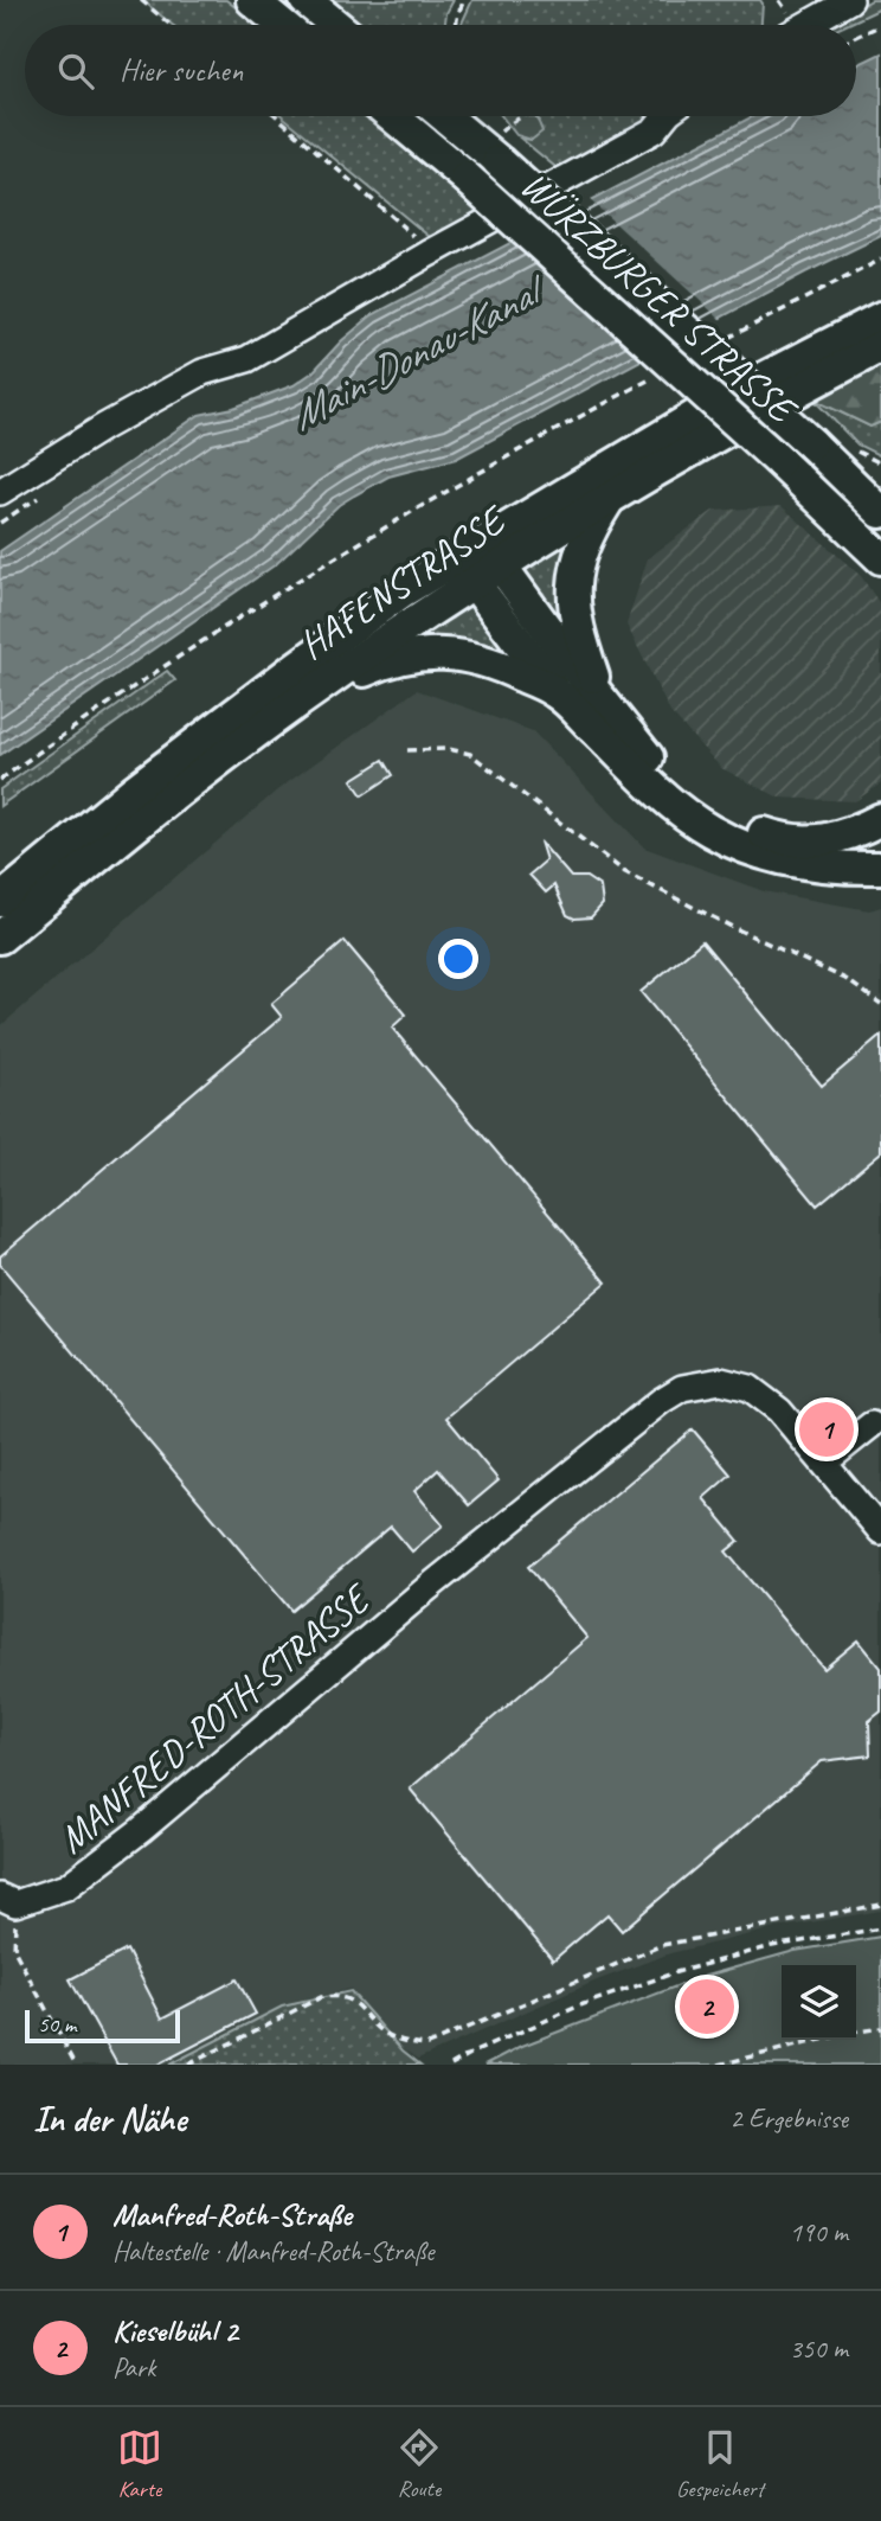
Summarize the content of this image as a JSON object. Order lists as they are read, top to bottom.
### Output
{
  "streets": {
    "main road": ["WÜRZBURGER STRASSE", "HAFENSTRASSE"],
    "street": ["MANFRED-ROTH-STRASSE"]
  },
  "water": ["Main-Donau-Kanal"],
  "scale_bar": "50 m",
  "page": {
    "search": "Hier suchen",
    "pins": ["1", "2"],
    "scale": "50 m",
    "heading": ["In der Nähe", "2 Ergebnisse"],
    "list": [
      {
        "mark": "1",
        "name": "Manfred-Roth-Straße",
        "note": "Haltestelle · Manfred-Roth-Straße",
        "value": "190 m"
      },
      {
        "mark": "2",
        "name": "Kieselbühl 2",
        "note": "Park",
        "value": "350 m"
      }
    ],
    "nav": ["Karte", "Route", "Gespeichert"]
  }
}
